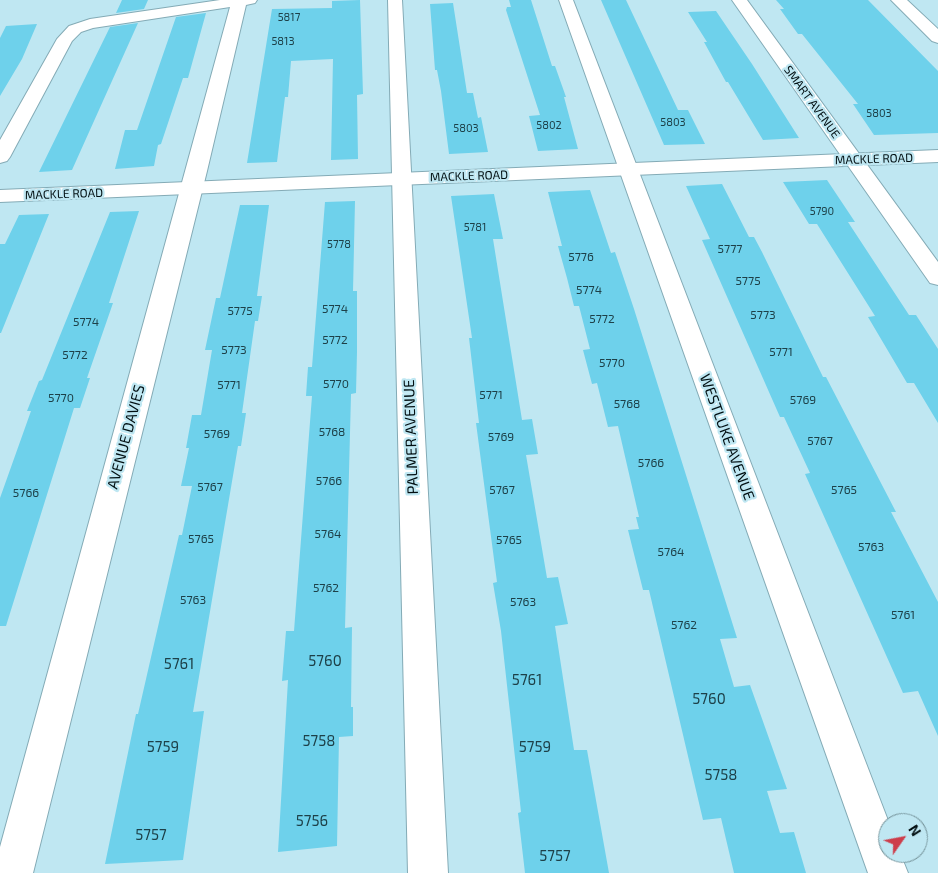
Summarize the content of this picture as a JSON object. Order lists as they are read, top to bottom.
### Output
{
  "streets": {
    "street": [
      "SMART AVENUE",
      "MACKLE ROAD",
      "AVENUE DAVIES",
      "PALMER AVENUE",
      "WESTLUKE AVENUE"
    ]
  },
  "crossings": [
    ["SMART AVENUE", "MACKLE ROAD"],
    ["MACKLE ROAD", "AVENUE DAVIES"],
    ["MACKLE ROAD", "PALMER AVENUE"],
    ["MACKLE ROAD", "WESTLUKE AVENUE"]
  ],
  "house_numbers": [
    "5817",
    "5813",
    "5803",
    "5803",
    "5802",
    "5803",
    "5790",
    "5781",
    "5778",
    "5777",
    "5776",
    "5775",
    "5774",
    "5774",
    "5775",
    "5773",
    "5772",
    "5774",
    "5772",
    "5773",
    "5771",
    "5772",
    "5770",
    "5770",
    "5771",
    "5771",
    "5770",
    "5769",
    "5768",
    "5768",
    "5769",
    "5769",
    "5767",
    "5766",
    "5766",
    "5767",
    "5767",
    "5765",
    "5766",
    "5764",
    "5765",
    "5765",
    "5763",
    "5764",
    "5762",
    "5763",
    "5763",
    "5761",
    "5762",
    "5760",
    "5761",
    "5761",
    "5760",
    "5758",
    "5759",
    "5759",
    "5758",
    "5756",
    "5757",
    "5757"
  ],
  "north": "top right"
}
